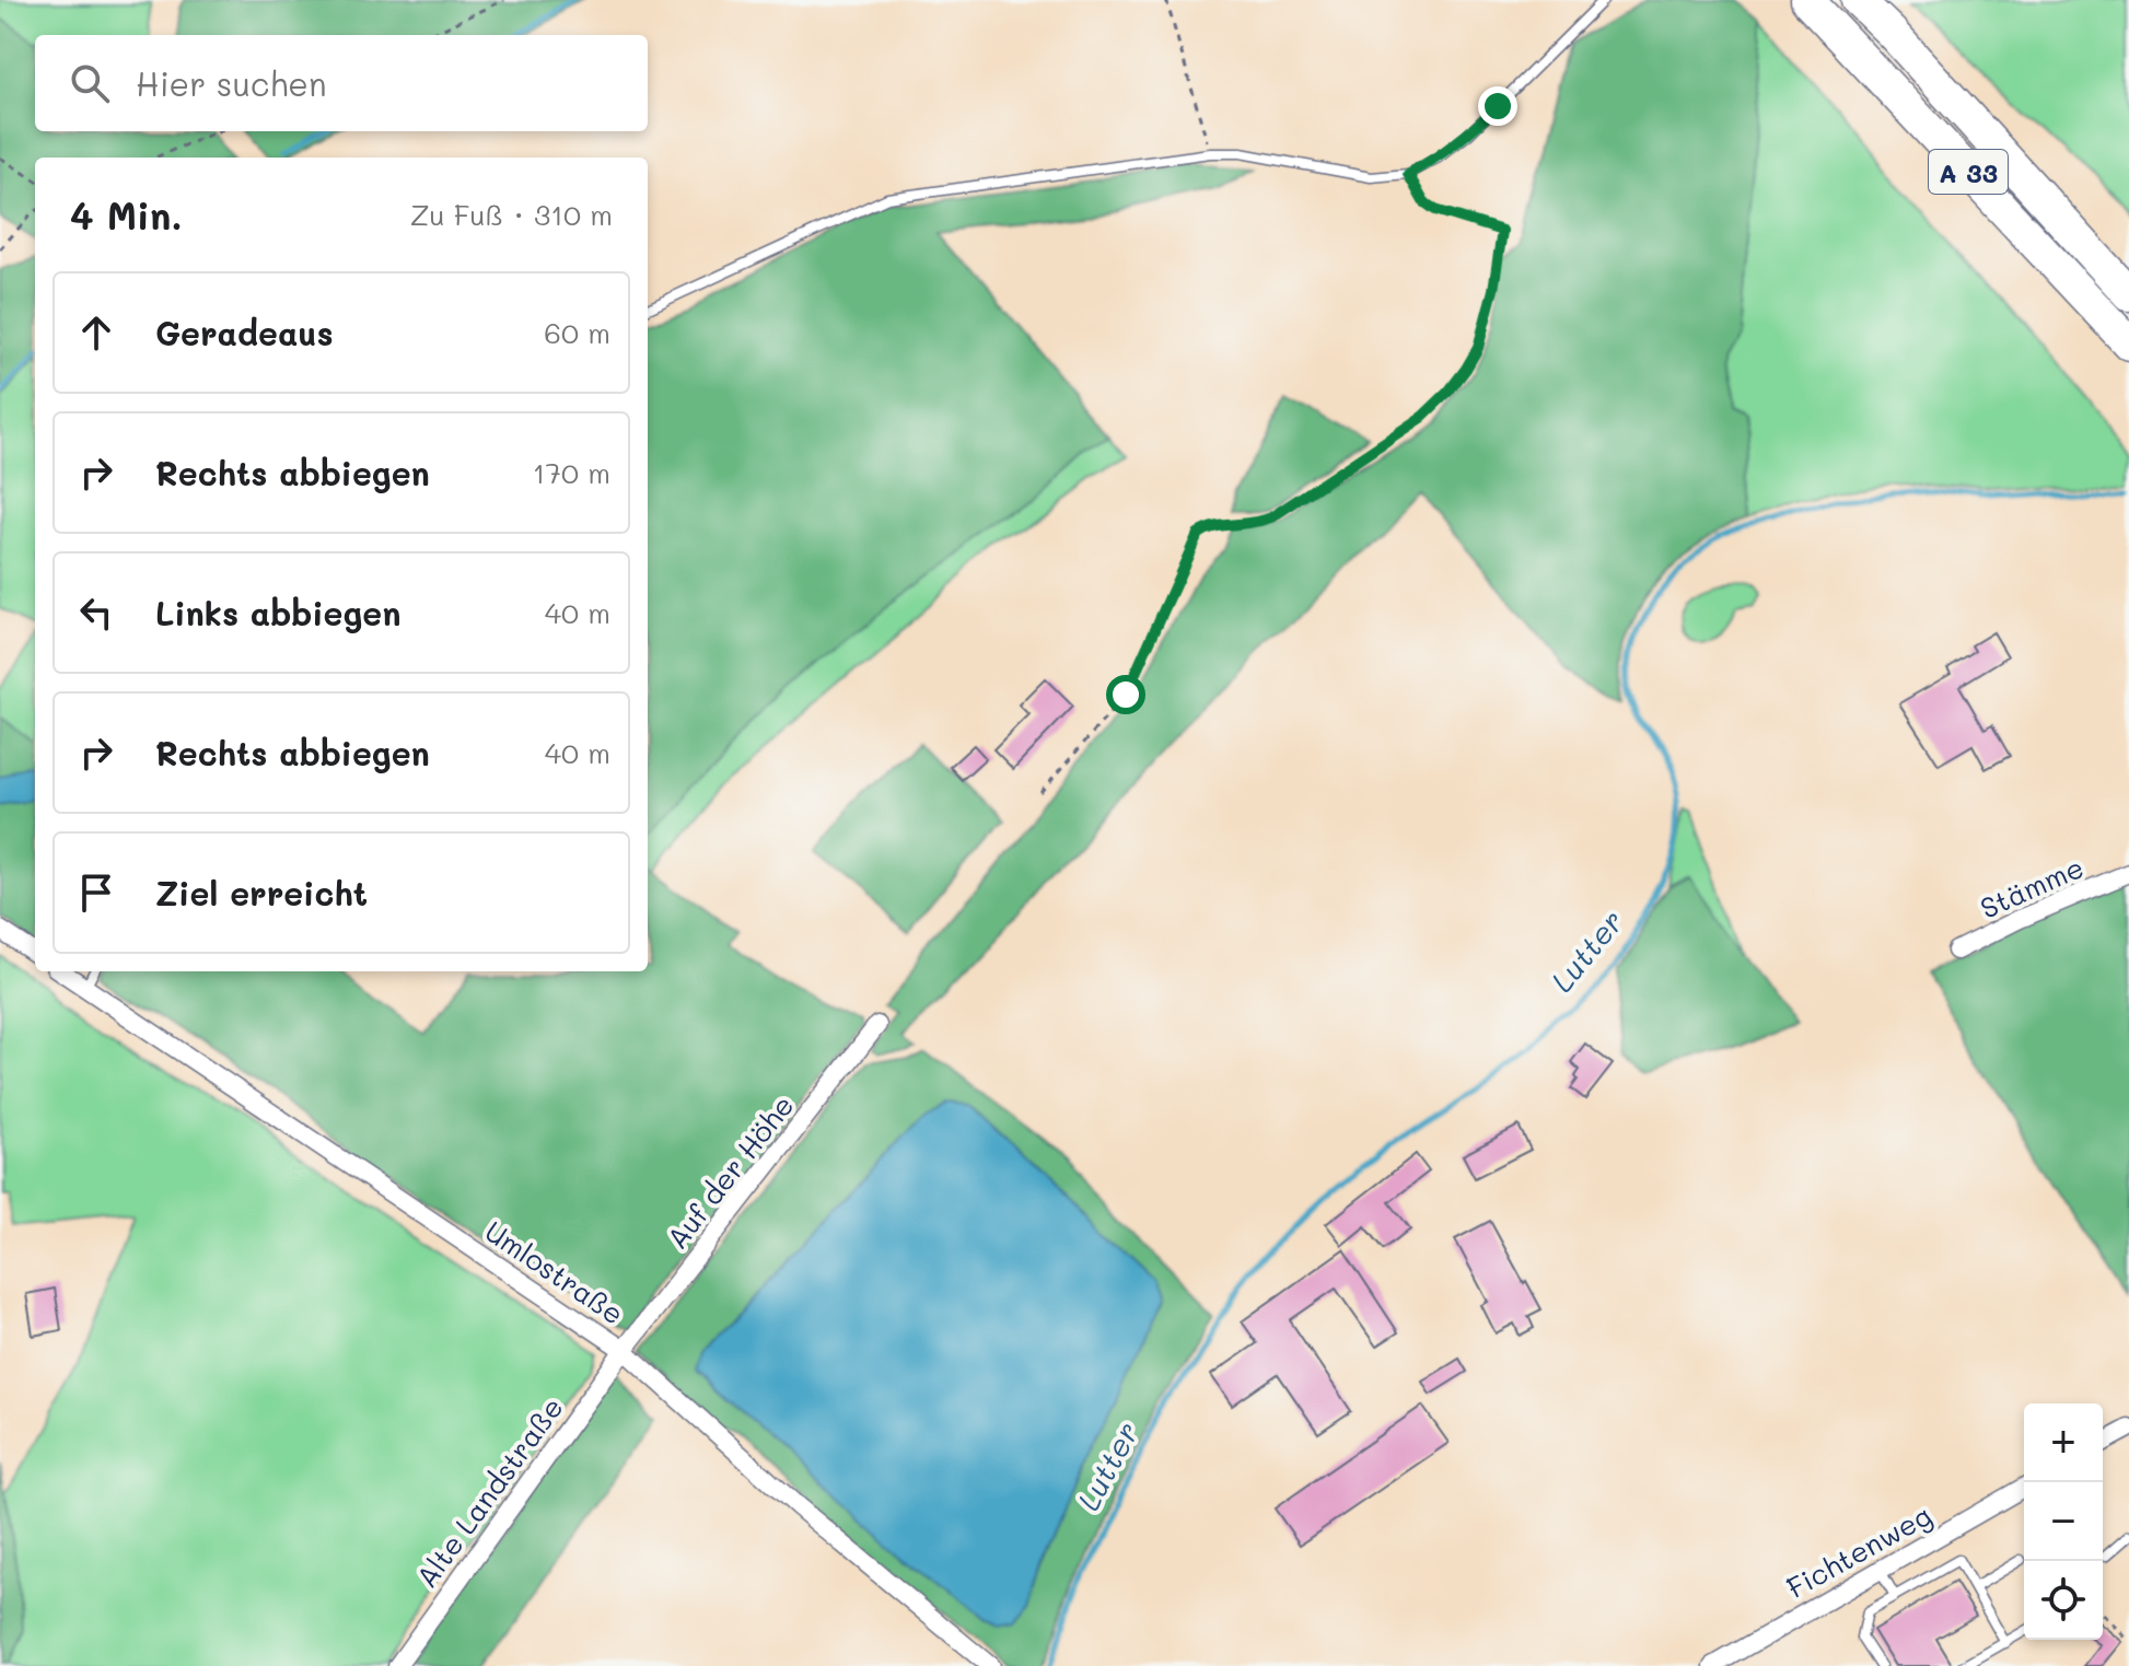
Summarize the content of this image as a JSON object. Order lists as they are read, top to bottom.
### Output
{
  "streets": {
    "highway": ["A 33"],
    "street": [
      "Stämme",
      "Auf der Höhe",
      "Umlostraße",
      "Alte Landstraße",
      "Fichtenweg"
    ]
  },
  "crossings": [
    ["Auf der Höhe", "Umlostraße"],
    ["Auf der Höhe", "Alte Landstraße"],
    ["Umlostraße", "Alte Landstraße"]
  ],
  "water": ["Lutter"],
  "page": {
    "search": "Hier suchen",
    "heading": ["4 Min.", "Zu Fuß · 310 m"],
    "list": [
      ["Geradeaus", "60 m"],
      ["Rechts abbiegen", "170 m"],
      ["Links abbiegen", "40 m"],
      ["Rechts abbiegen", "40 m"],
      "Ziel erreicht"
    ],
    "map_buttons": ["+", "−"]
  }
}
